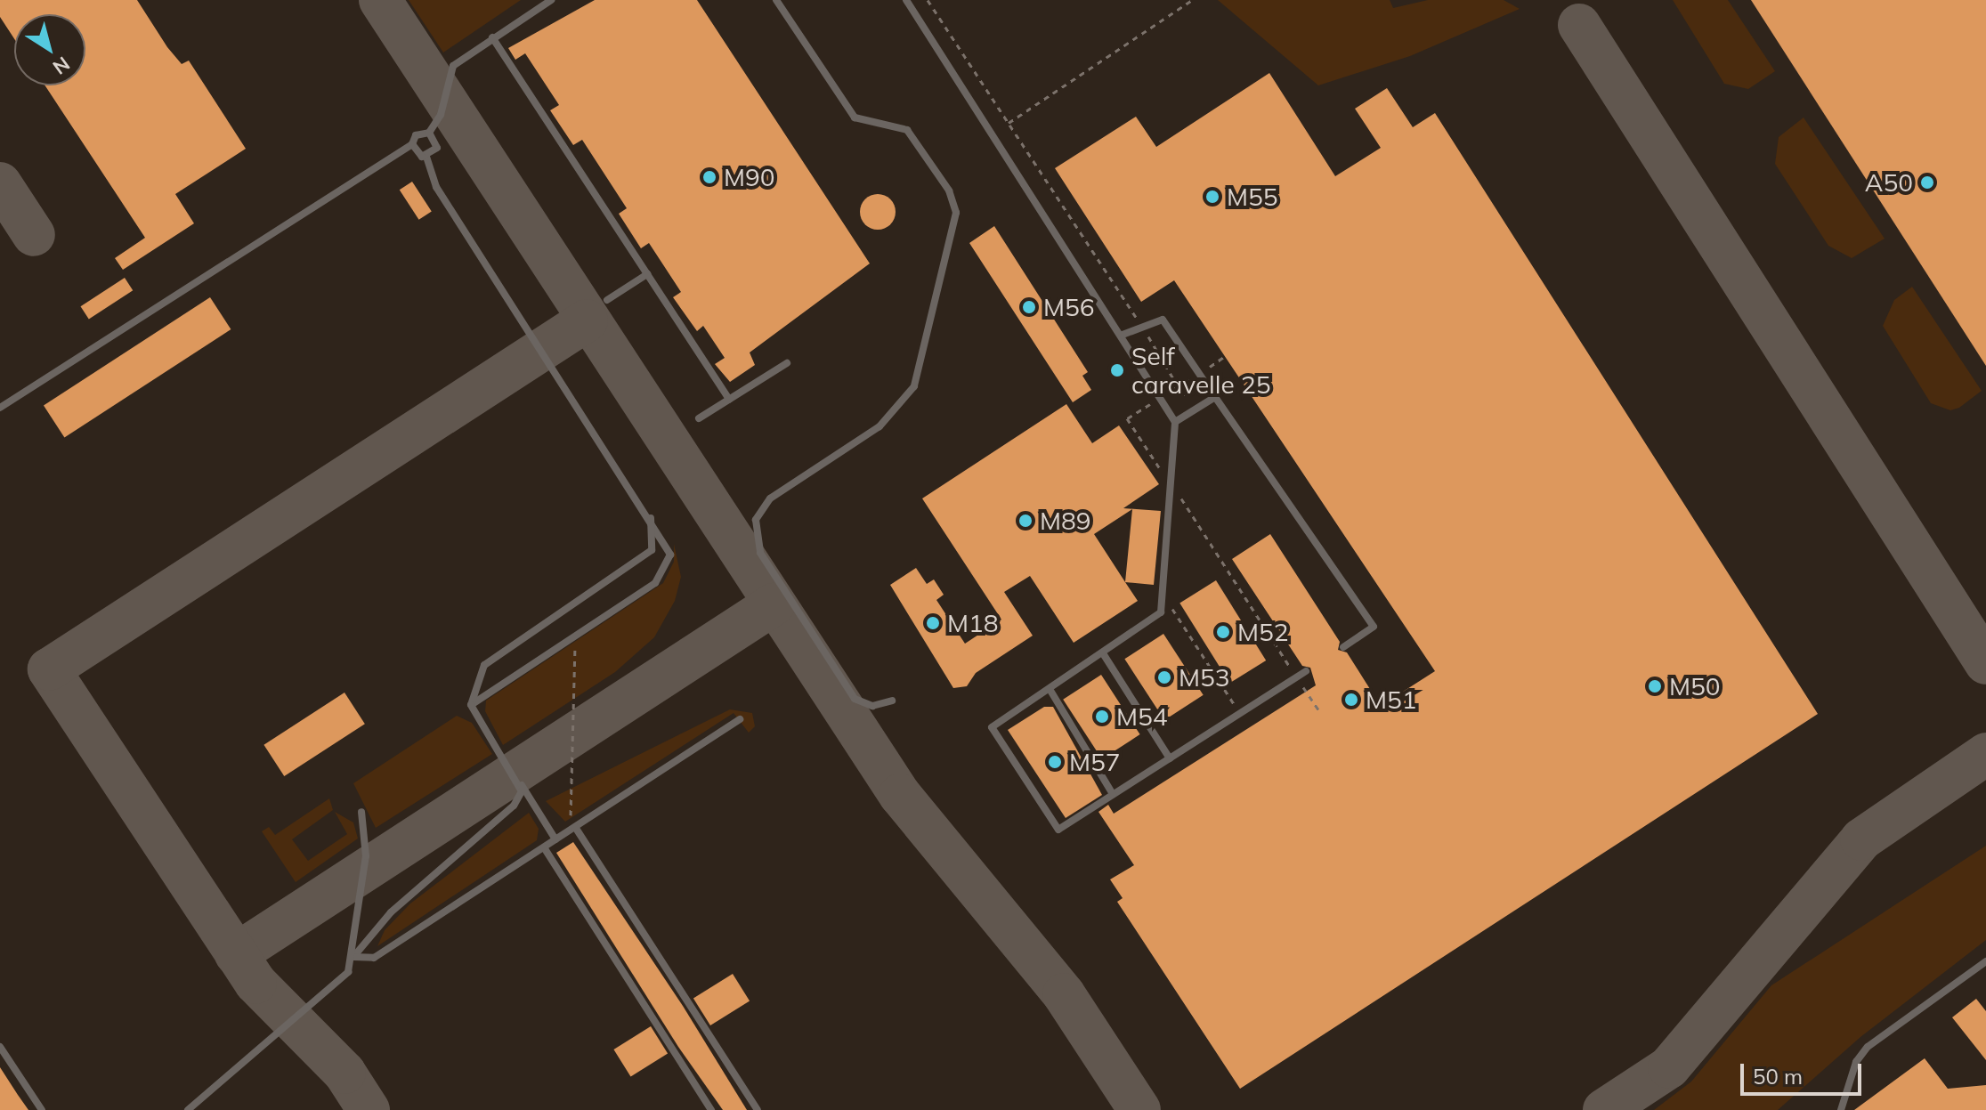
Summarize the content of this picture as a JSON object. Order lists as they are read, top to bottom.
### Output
{
  "places": [
    "M90",
    "A50",
    "M55",
    "M56",
    "Self caravelle 25",
    "M89",
    "M18",
    "M52",
    "M53",
    "M50",
    "M51",
    "M54",
    "M57"
  ],
  "scale_bar": "50 m",
  "north": "bottom right"
}
